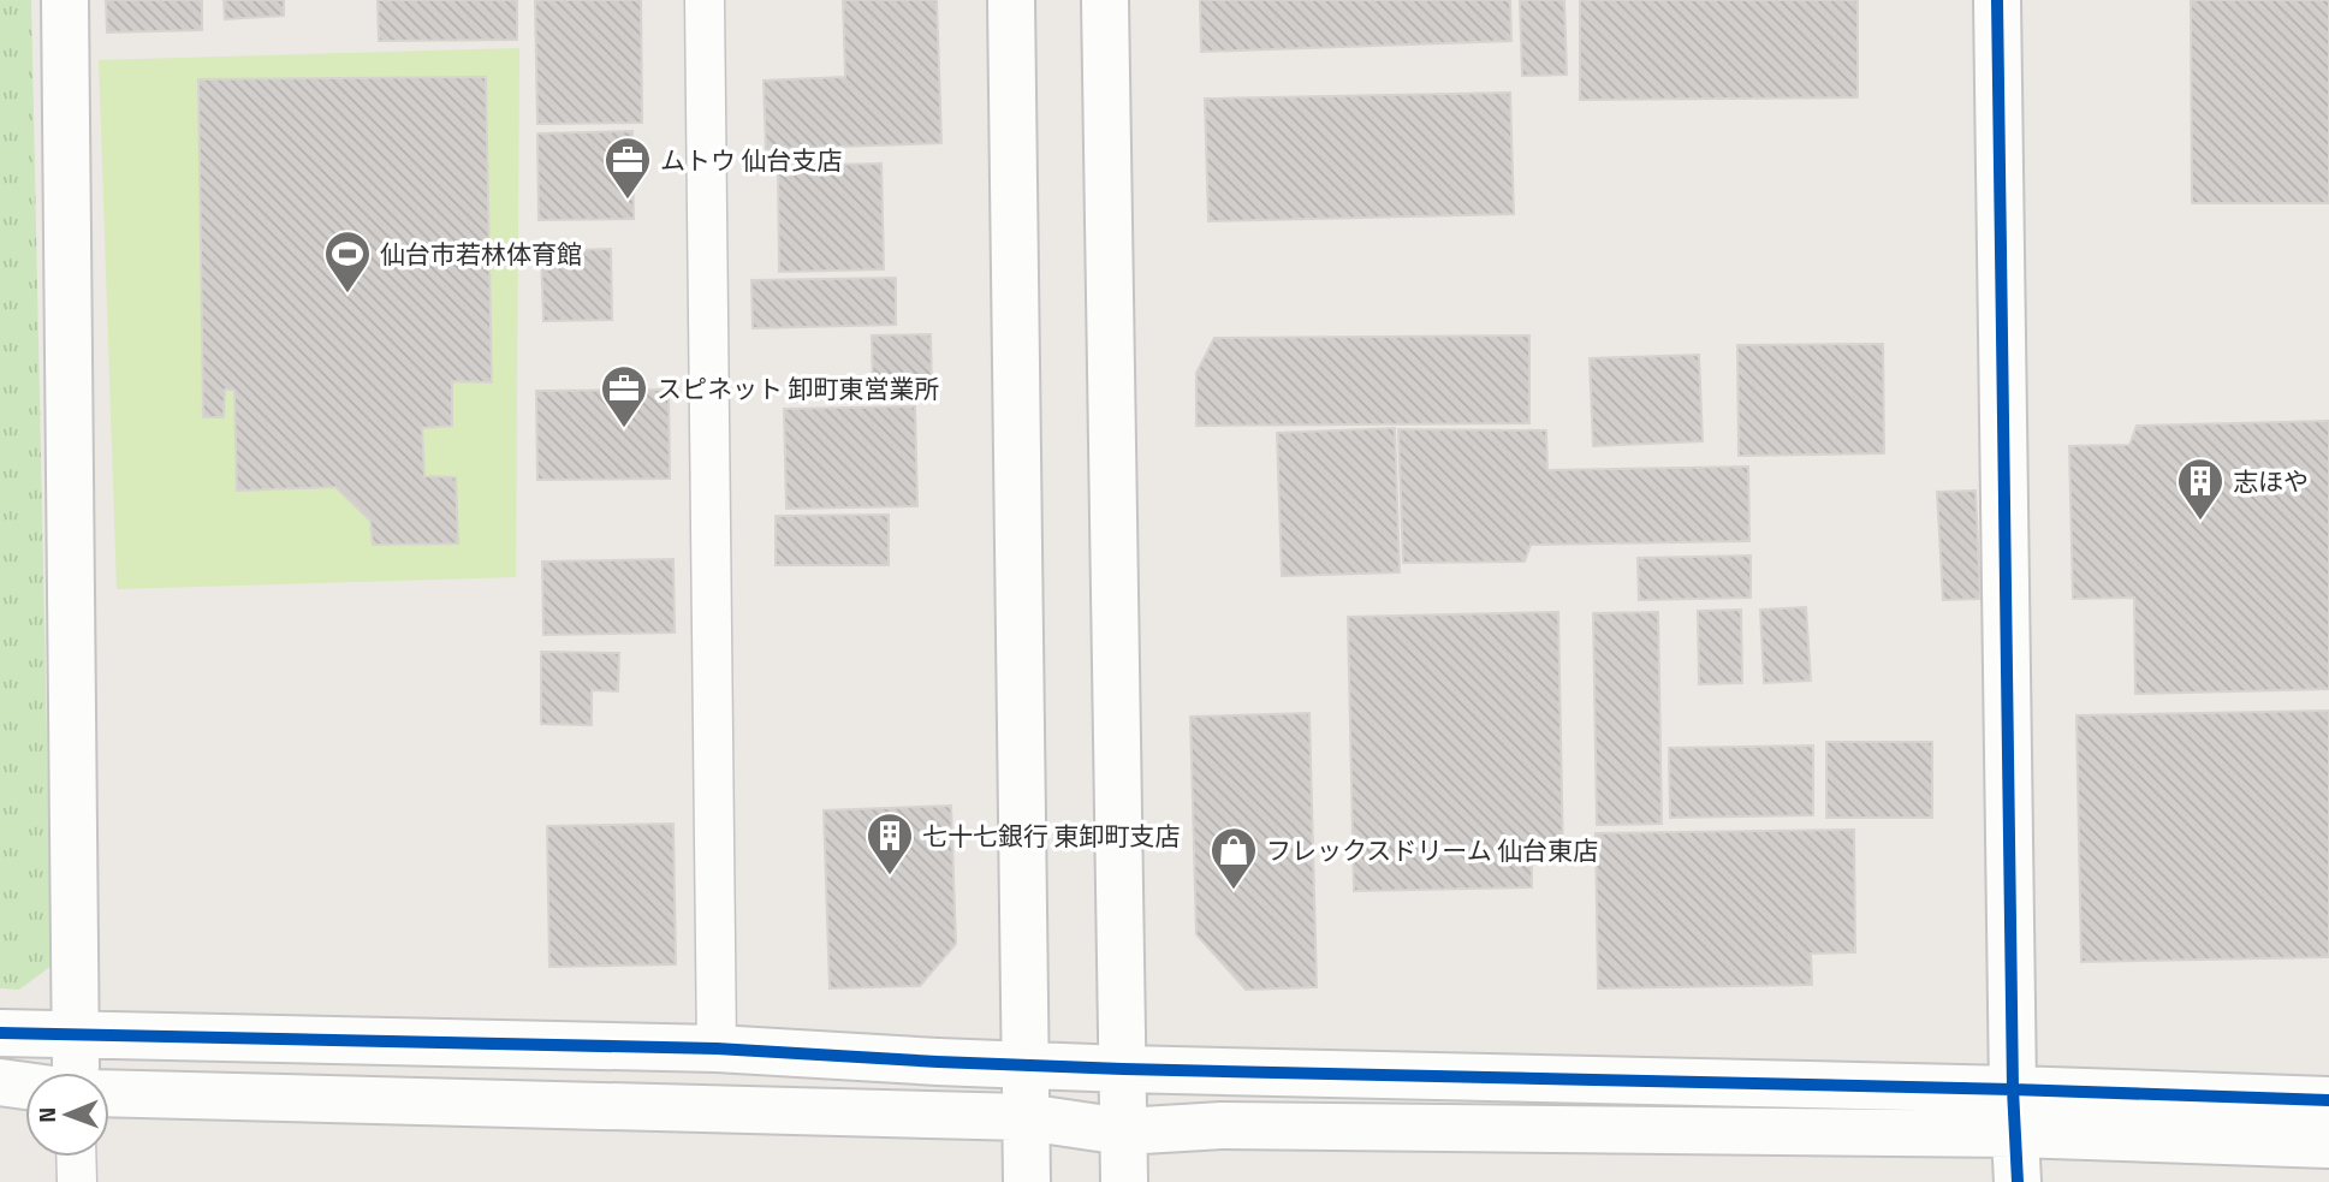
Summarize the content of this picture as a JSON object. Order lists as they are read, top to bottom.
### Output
{
  "places": {
    "office": ["ムトウ 仙台支店", "スピネット 卸町東営業所"],
    "sports": ["仙台市若林体育館"],
    "building": ["志ほや", "七十七銀行 東卸町支店"],
    "shop": ["フレックスドリーム 仙台東店"]
  },
  "north": "left"
}
